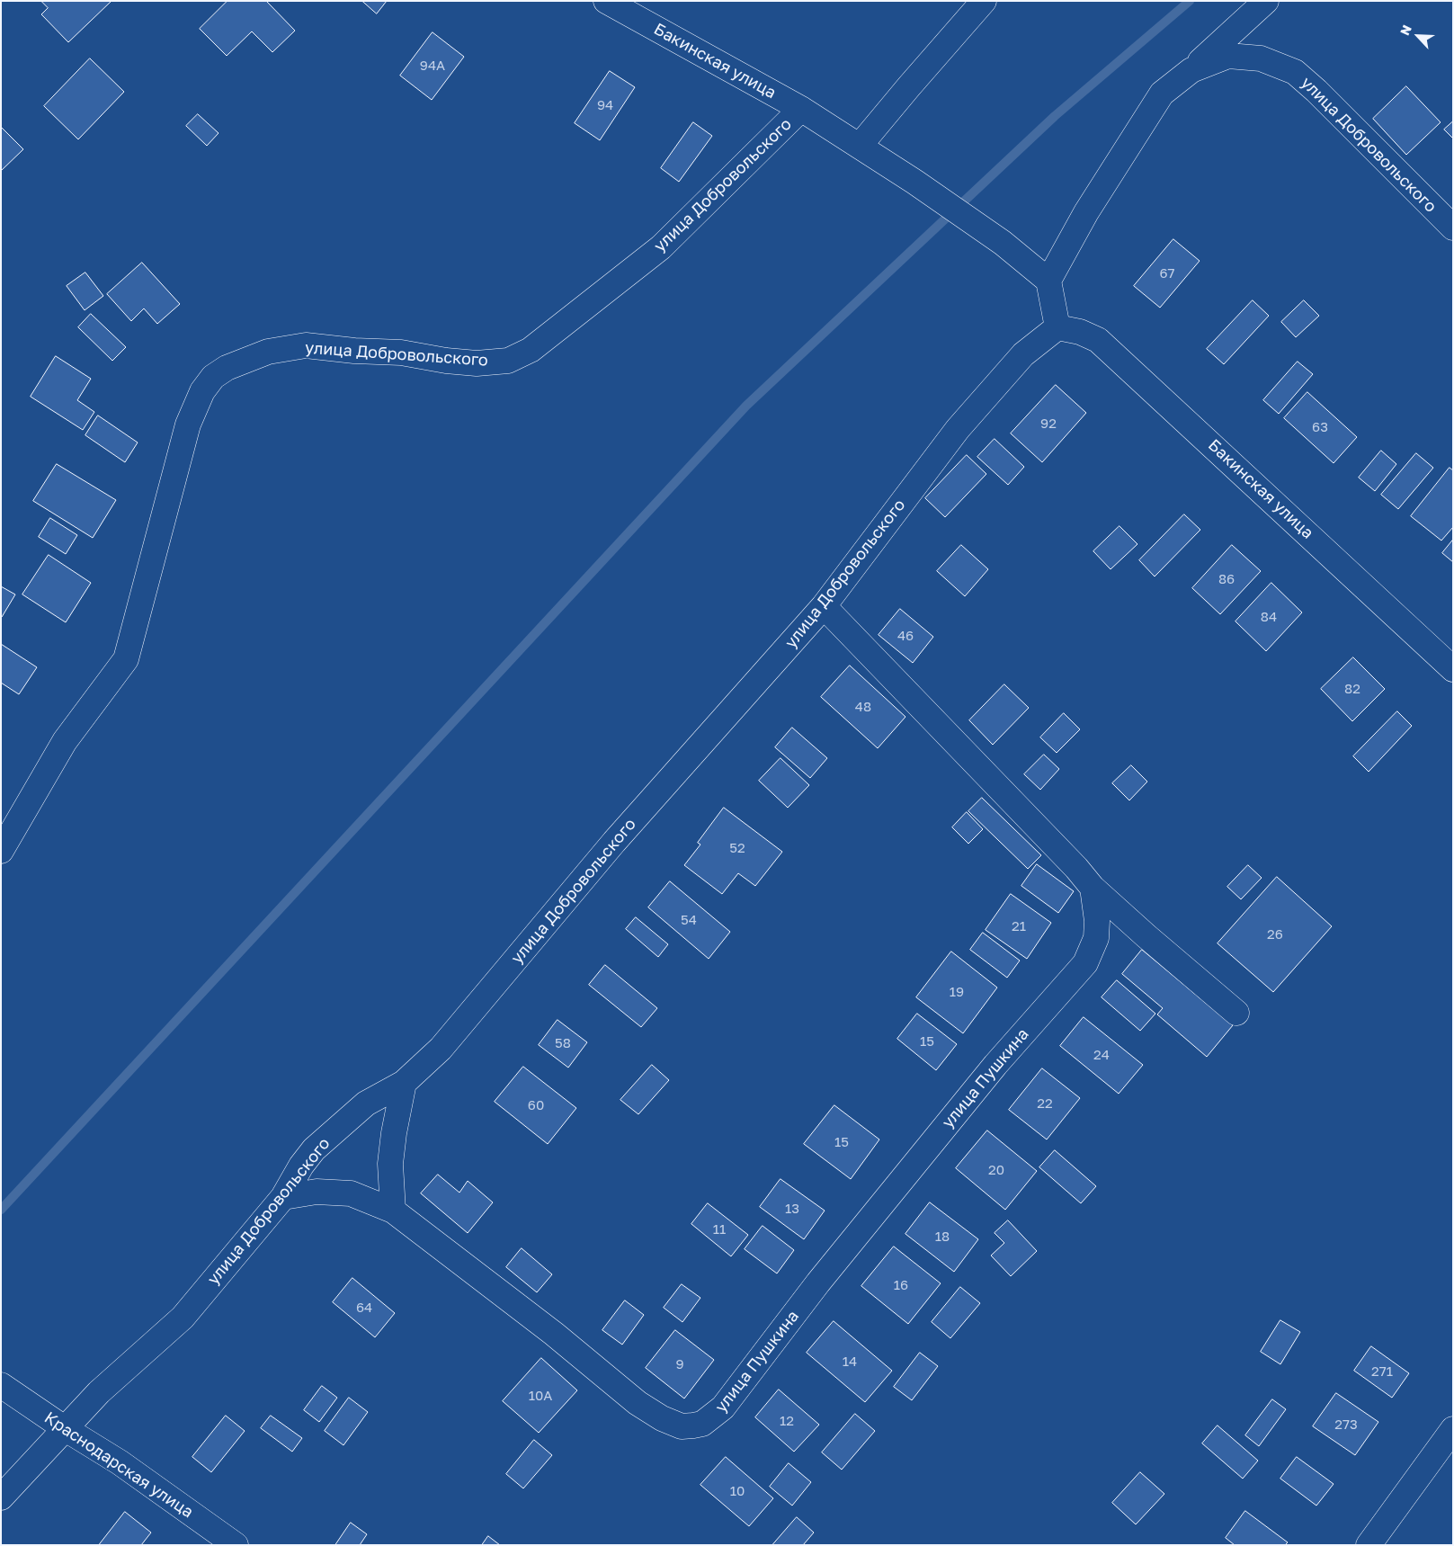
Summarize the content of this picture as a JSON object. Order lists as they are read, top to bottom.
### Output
{
  "streets": {
    "street": [
      "Бакинская улица",
      "улица Добровольского",
      "улица Пушкина",
      "Краснодарская улица"
    ]
  },
  "crossings": [
    ["Бакинская улица", "улица Добровольского"],
    ["улица Добровольского", "улица Пушкина"],
    ["улица Добровольского", "Краснодарская улица"]
  ],
  "house_numbers": [
    "94А",
    "94",
    "67",
    "92",
    "63",
    "86",
    "84",
    "46",
    "82",
    "48",
    "52",
    "54",
    "21",
    "26",
    "19",
    "15",
    "58",
    "24",
    "22",
    "60",
    "15",
    "20",
    "13",
    "11",
    "18",
    "16",
    "64",
    "14",
    "9",
    "271",
    "10А",
    "12",
    "273",
    "10"
  ],
  "north": "top left"
}
